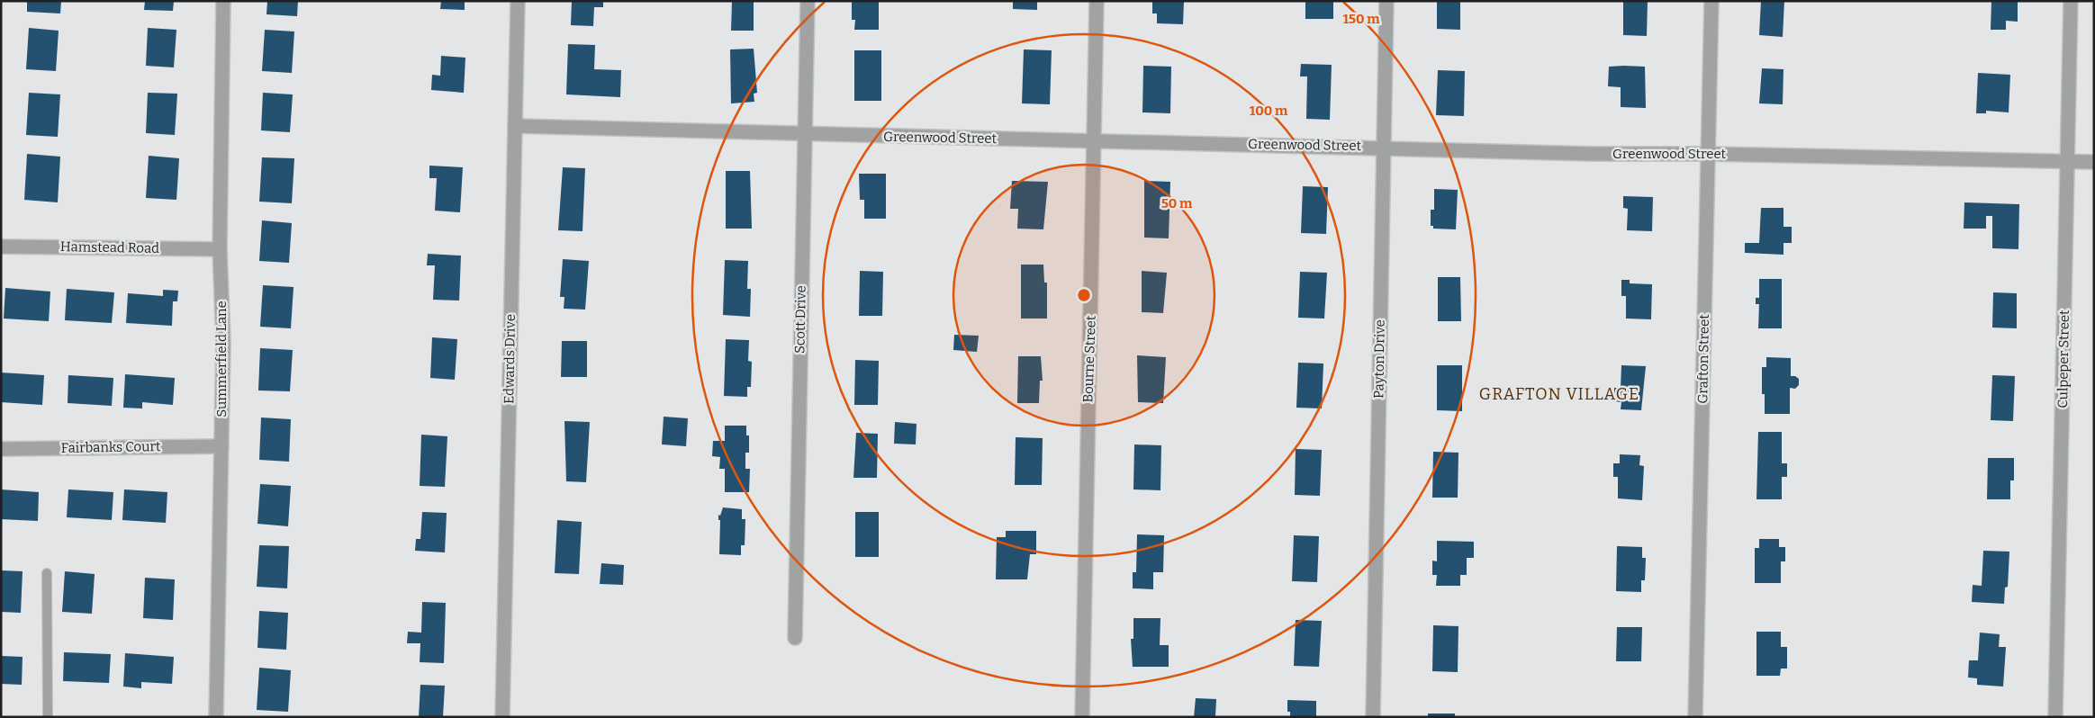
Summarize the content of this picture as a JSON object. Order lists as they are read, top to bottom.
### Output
{
  "streets": {
    "street": [
      "Greenwood Street",
      "Hamstead Road",
      "Scott Drive",
      "Summerfield Lane",
      "Edwards Drive",
      "Bourne Street",
      "Payton Drive",
      "Grafton Street",
      "Culpeper Street",
      "Fairbanks Court"
    ]
  },
  "crossings": [
    ["Greenwood Street", "Scott Drive"],
    ["Greenwood Street", "Edwards Drive"],
    ["Greenwood Street", "Bourne Street"],
    ["Greenwood Street", "Payton Drive"],
    ["Greenwood Street", "Grafton Street"],
    ["Greenwood Street", "Culpeper Street"],
    ["Hamstead Road", "Summerfield Lane"],
    ["Summerfield Lane", "Fairbanks Court"]
  ],
  "districts": ["GRAFTON VILLAGE"],
  "rings": ["150 m", "100 m", "50 m"]
}
